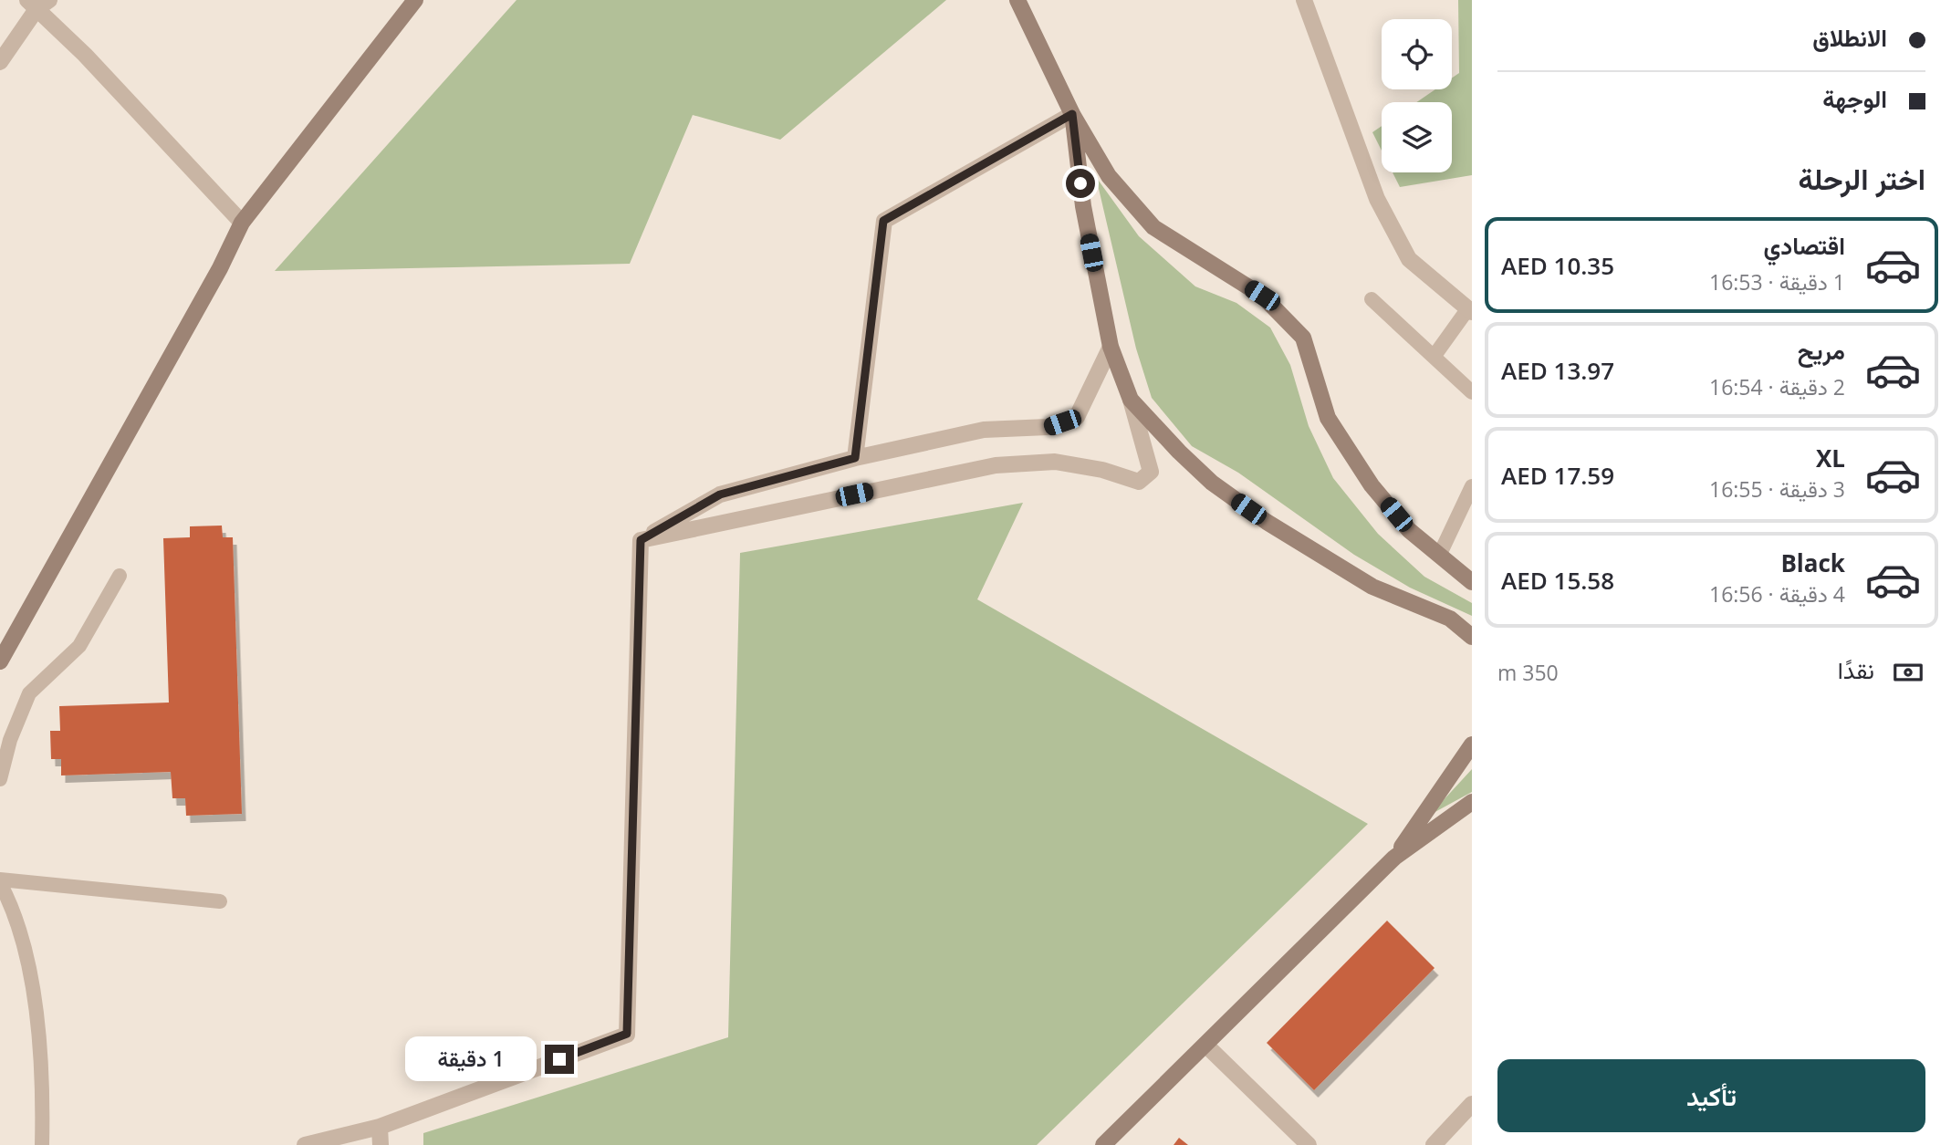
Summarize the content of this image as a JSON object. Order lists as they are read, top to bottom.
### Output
{
  "page": {
    "banner": ["الانطلاق", "الوجهة"],
    "heading": "اختر الرحلة",
    "list": [
      {
        "name": "اقتصادي",
        "note": "1 دقيقة · 16:53",
        "value": "AED 10.35"
      },
      {
        "name": "مريح",
        "note": "2 دقيقة · 16:54",
        "value": "AED 13.97"
      },
      {
        "name": "XL",
        "note": "3 دقيقة · 16:55",
        "value": "AED 17.59"
      },
      {
        "name": "Black",
        "note": "4 دقيقة · 16:56",
        "value": "AED 15.58"
      }
    ],
    "pay": ["نقدًا", "350 m"],
    "bubble": "1 دقيقة",
    "buttons": "تأكيد"
  }
}
